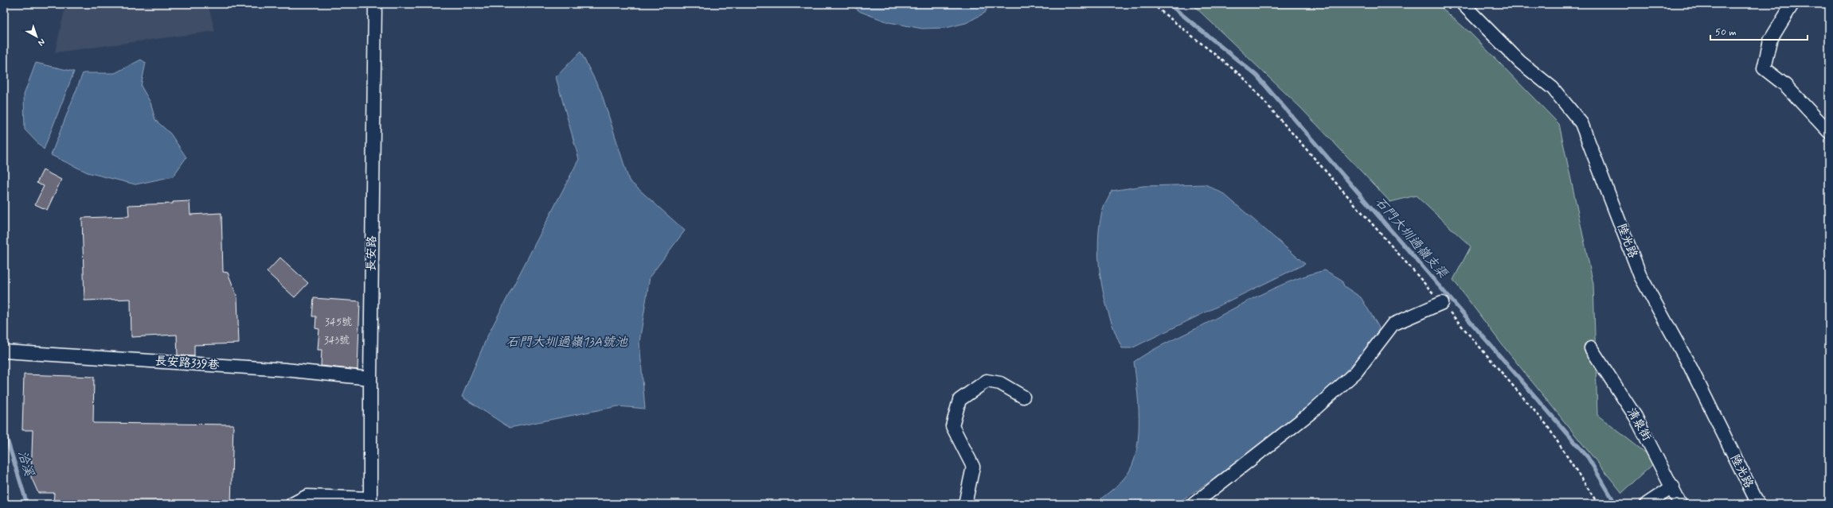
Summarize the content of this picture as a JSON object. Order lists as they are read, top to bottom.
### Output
{
  "streets": {
    "street": [
      "陸光路",
      "長安路",
      "長安路339巷",
      "清泉街"
    ]
  },
  "crossings": [
    ["長安路", "長安路339巷"]
  ],
  "water": ["石門大圳過嶺支渠", "石門大圳過嶺13A號池", "洽溪"],
  "house_numbers": ["345號", "343號"],
  "scale_bar": "50 m",
  "north": "bottom right"
}
